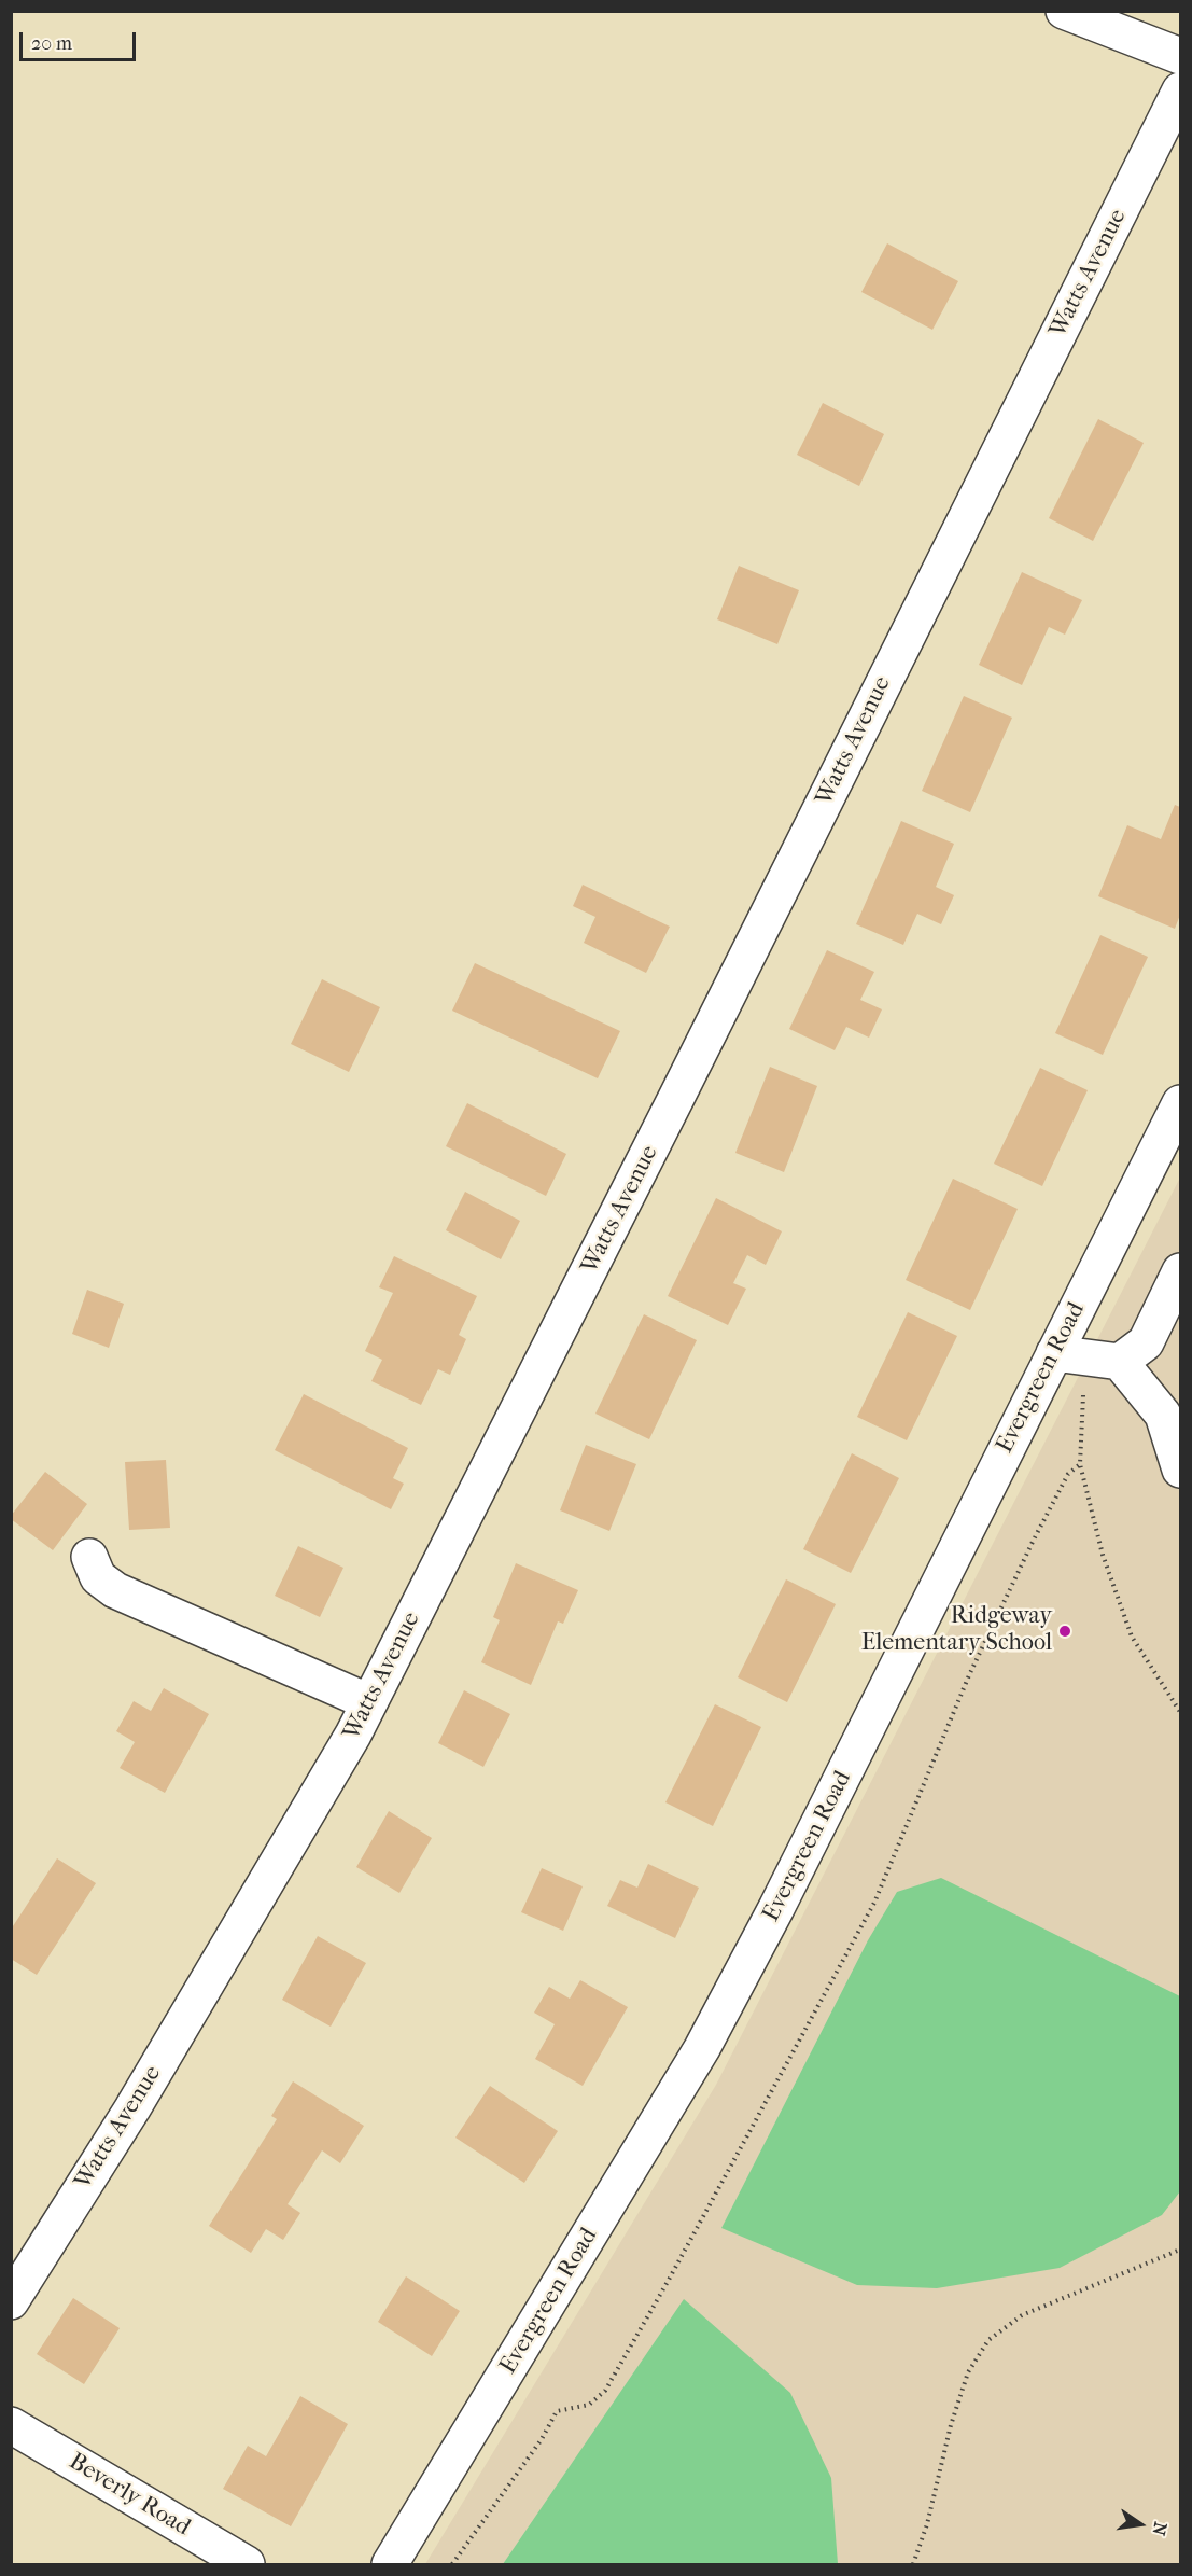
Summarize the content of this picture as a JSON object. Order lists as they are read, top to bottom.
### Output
{
  "streets": {
    "street": ["Watts Avenue", "Evergreen Road", "Beverly Road"]
  },
  "places": ["Ridgeway Elementary School"],
  "scale_bar": "20 m",
  "north": "right"
}
